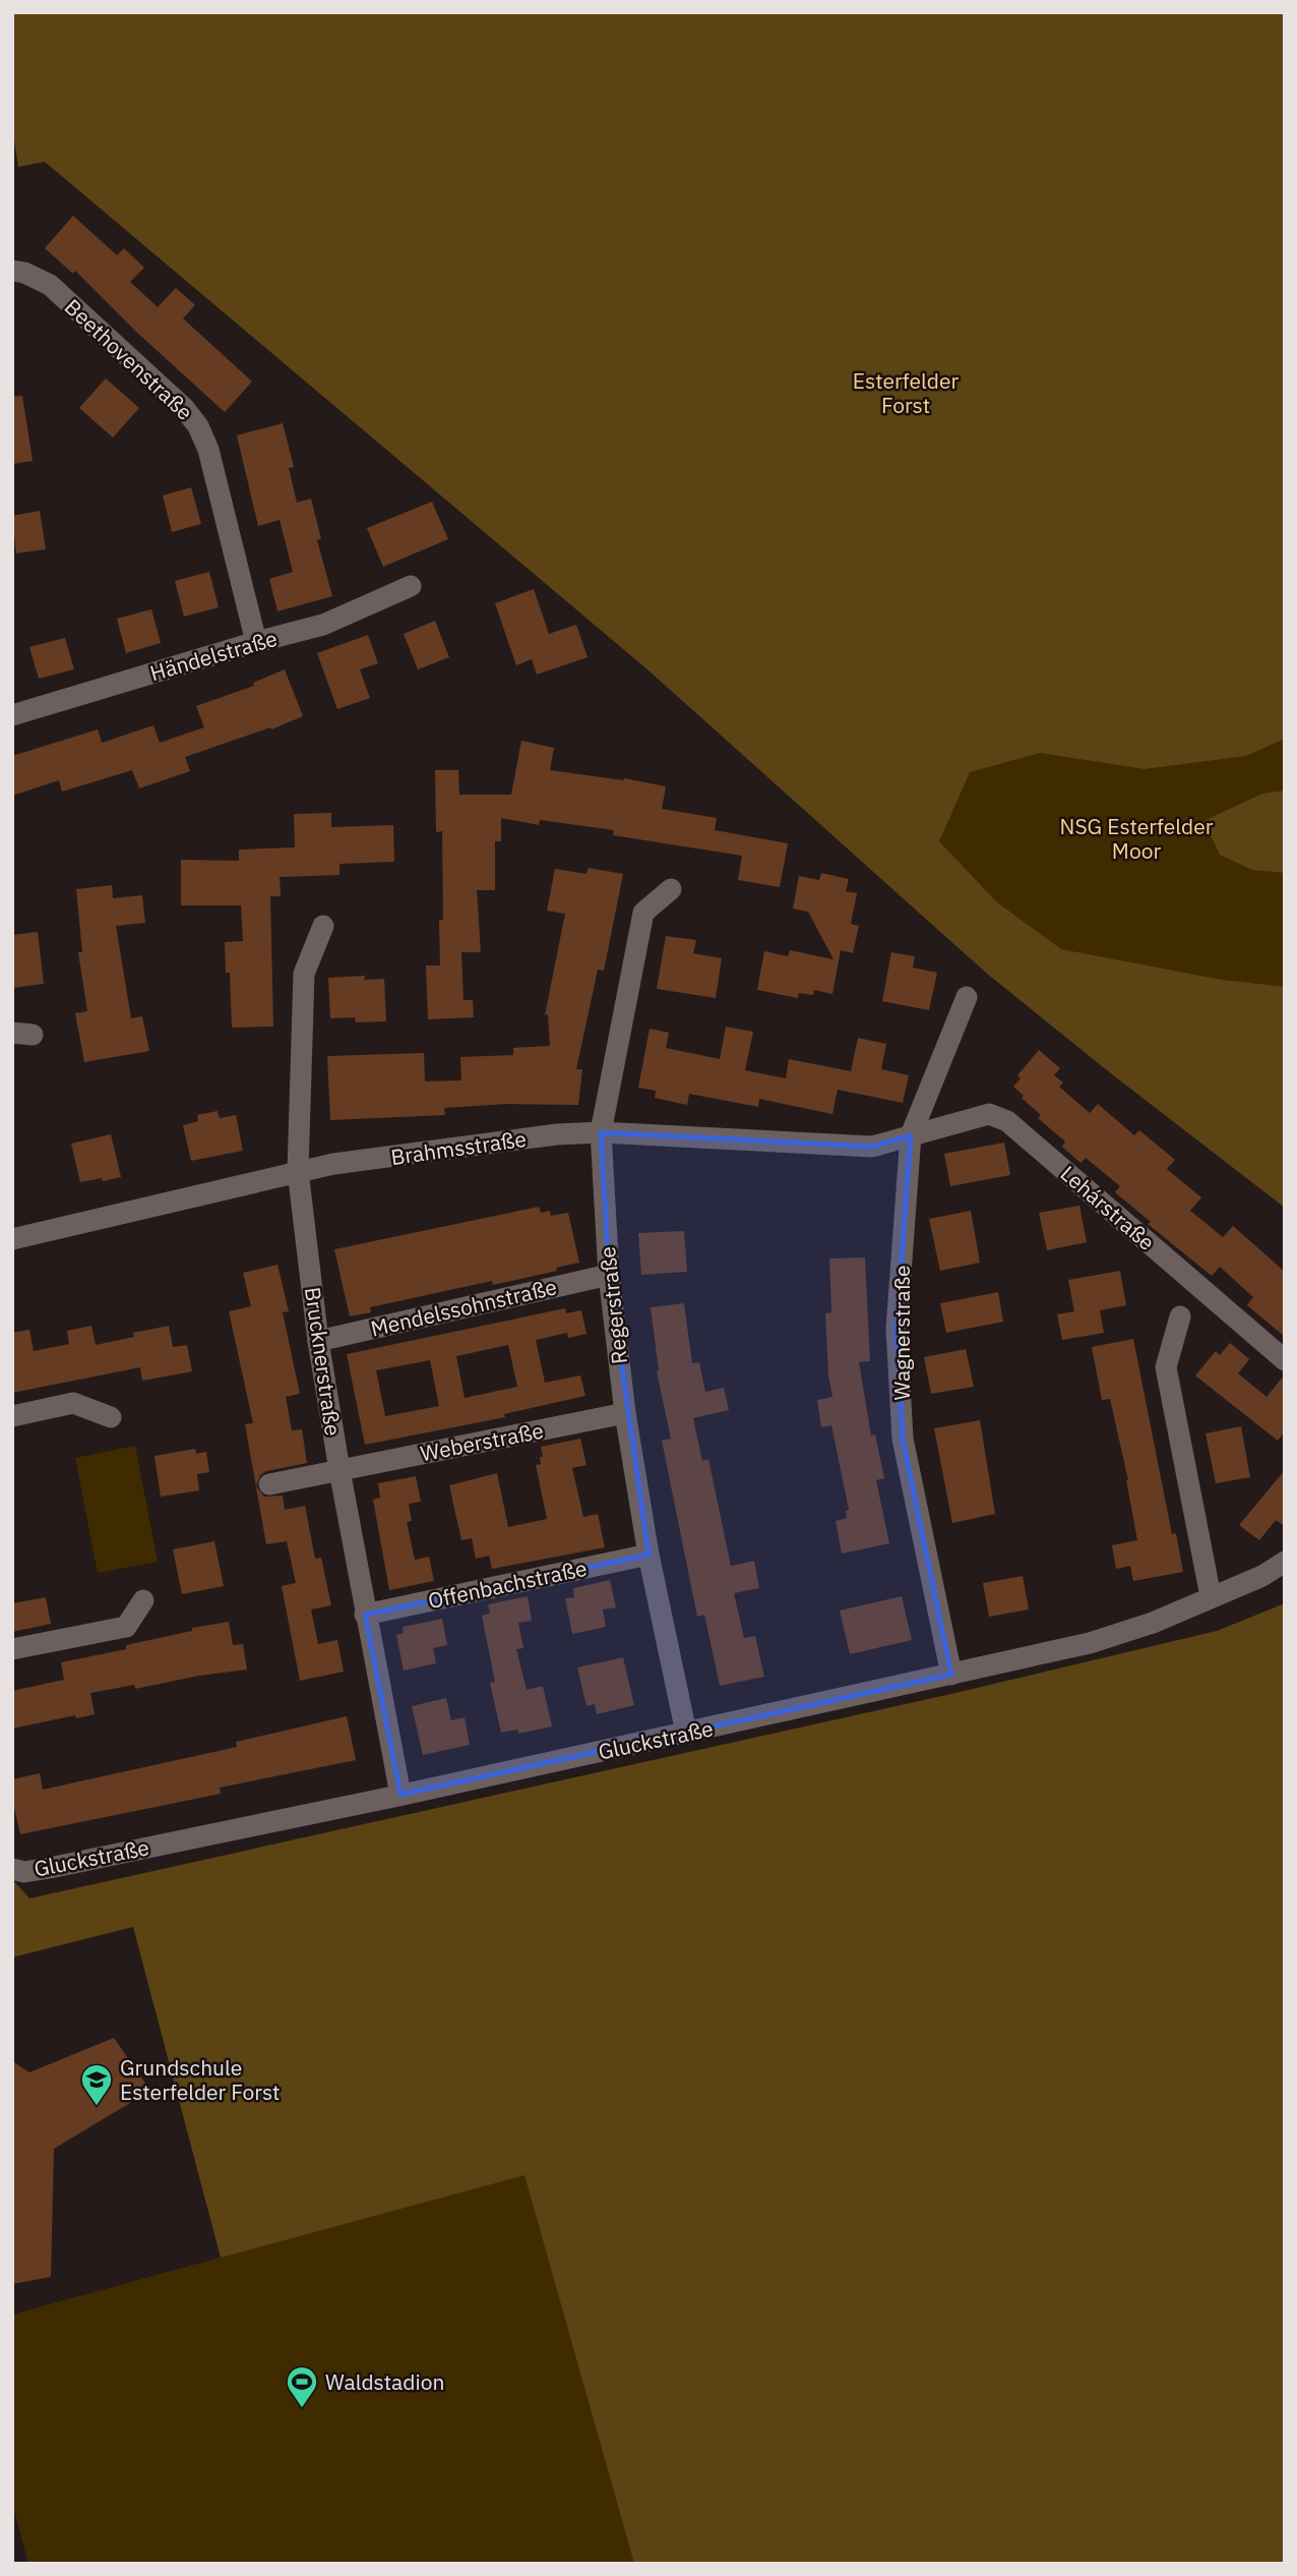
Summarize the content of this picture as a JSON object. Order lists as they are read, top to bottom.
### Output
{
  "streets": {
    "street": [
      "Beethovenstraße",
      "Händelstraße",
      "Brahmsstraße",
      "Lehárstraße",
      "Regerstraße",
      "Mendelssohnstraße",
      "Wagnerstraße",
      "Brucknerstraße",
      "Weberstraße",
      "Offenbachstraße",
      "Gluckstraße"
    ]
  },
  "crossings": [
    ["Beethovenstraße", "Händelstraße"],
    ["Brahmsstraße", "Lehárstraße"],
    ["Brahmsstraße", "Regerstraße"],
    ["Brahmsstraße", "Wagnerstraße"],
    ["Brahmsstraße", "Brucknerstraße"],
    ["Lehárstraße", "Wagnerstraße"],
    ["Regerstraße", "Mendelssohnstraße"],
    ["Regerstraße", "Weberstraße"],
    ["Regerstraße", "Offenbachstraße"],
    ["Regerstraße", "Gluckstraße"],
    ["Mendelssohnstraße", "Brucknerstraße"],
    ["Wagnerstraße", "Gluckstraße"],
    ["Brucknerstraße", "Weberstraße"],
    ["Brucknerstraße", "Offenbachstraße"],
    ["Brucknerstraße", "Gluckstraße"]
  ],
  "parks": ["Esterfelder Forst", "NSG Esterfelder Moor"],
  "places": {
    "school or university": ["Grundschule Esterfelder Forst"],
    "sports": ["Waldstadion"]
  }
}
